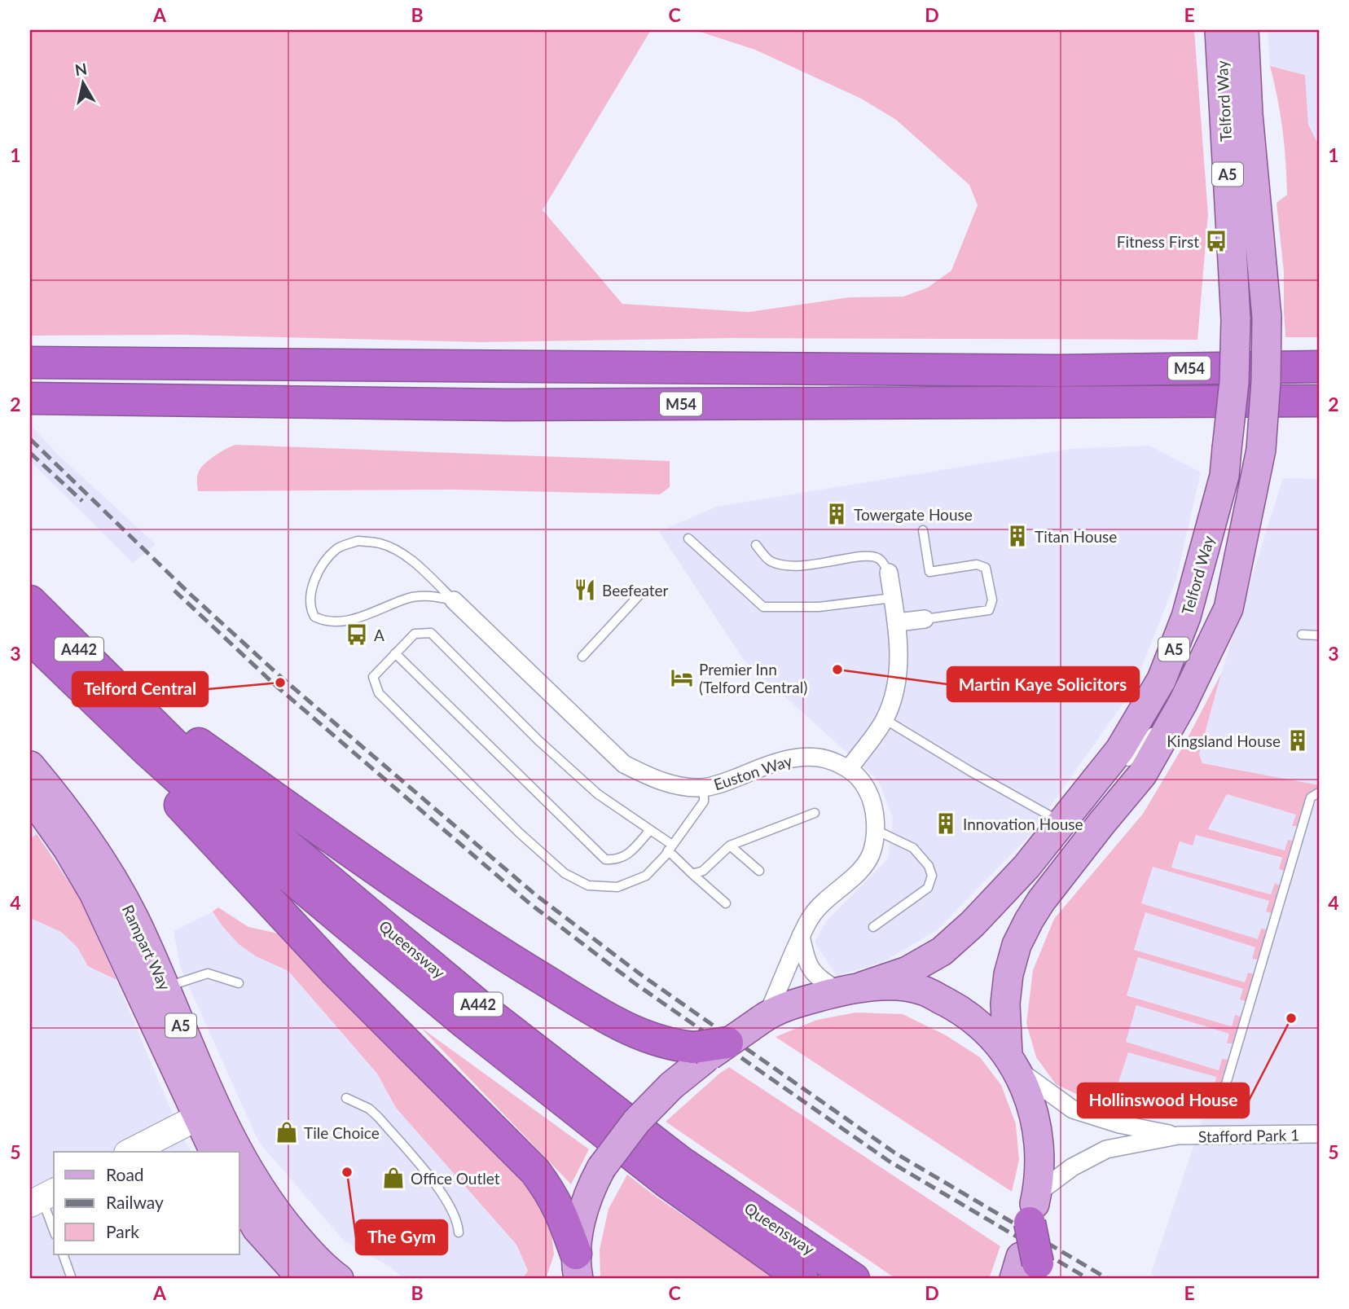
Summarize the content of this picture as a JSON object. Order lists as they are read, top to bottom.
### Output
{
  "streets": {
    "highway": ["M54", "A442", "Queensway"],
    "main road": ["Telford Way", "A5", "Rampart Way"],
    "street": ["Euston Way", "Stafford Park 1"]
  },
  "crossings": [
    ["A442", "Queensway"]
  ],
  "places": {
    "bus stop": ["Fitness First", "A"],
    "building": [
      "Towergate House",
      "Titan House",
      "Kingsland House",
      "Innovation House"
    ],
    "restaurant": ["Beefeater"],
    "other": [
      "Martin Kaye Solicitors",
      "Telford Central",
      "Hollinswood House",
      "The Gym"
    ],
    "hotel": ["Premier Inn (Telford Central)"],
    "shop": ["Tile Choice", "Office Outlet"]
  },
  "legend": ["Road", "Railway", "Park"],
  "north": "top",
  "grid": {
    "columns": [
      "A",
      "B",
      "C",
      "D",
      "E"
    ],
    "rows": [
      "1",
      "2",
      "3",
      "4",
      "5"
    ]
  }
}
